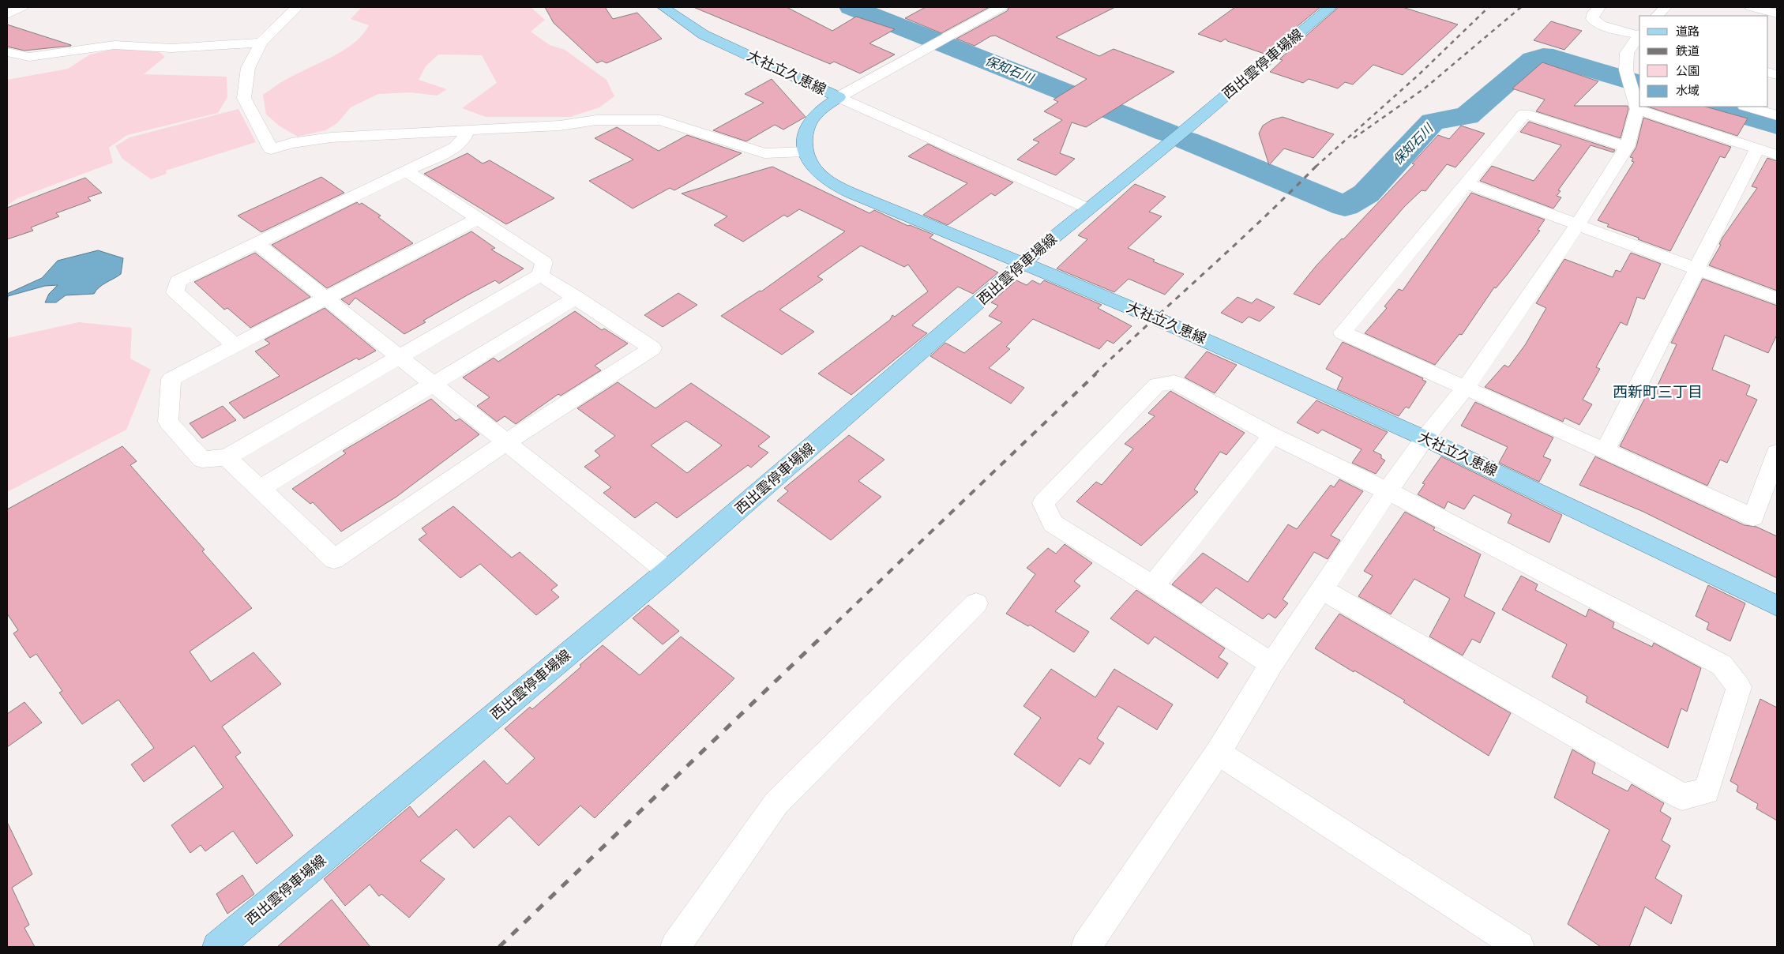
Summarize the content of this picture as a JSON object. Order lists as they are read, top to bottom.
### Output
{
  "streets": {
    "main road": ["西出雲停車場線", "大社立久恵線"]
  },
  "crossings": [
    ["西出雲停車場線", "大社立久恵線"]
  ],
  "districts": ["西新町三丁目"],
  "water": ["保知石川"],
  "legend": [
    "道路",
    "鉄道",
    "公園",
    "水域"
  ]
}
